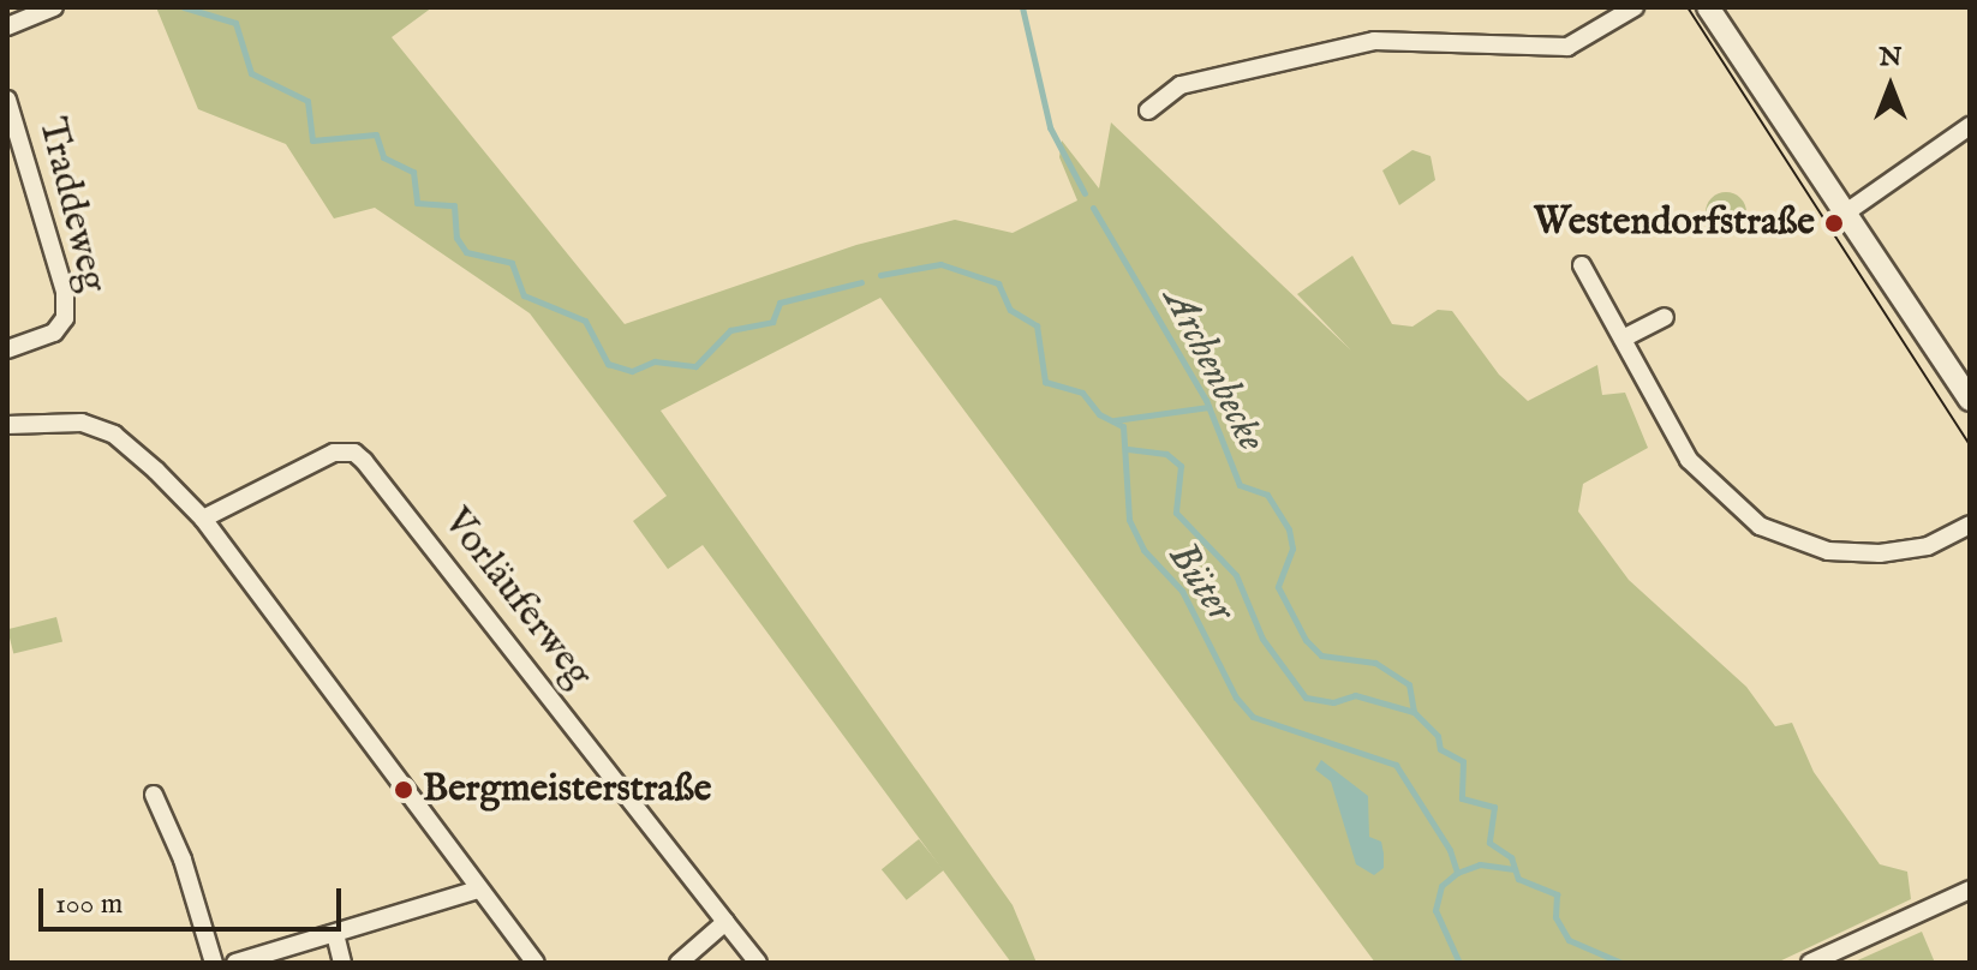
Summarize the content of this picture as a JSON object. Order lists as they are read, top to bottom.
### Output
{
  "streets": {
    "street": ["Traddeweg", "Vorläuferweg"]
  },
  "water": ["Archenbecke", "Büter"],
  "places": ["Westendorfstraße", "Bergmeisterstraße"],
  "scale_bar": "100 m",
  "north": "top"
}
